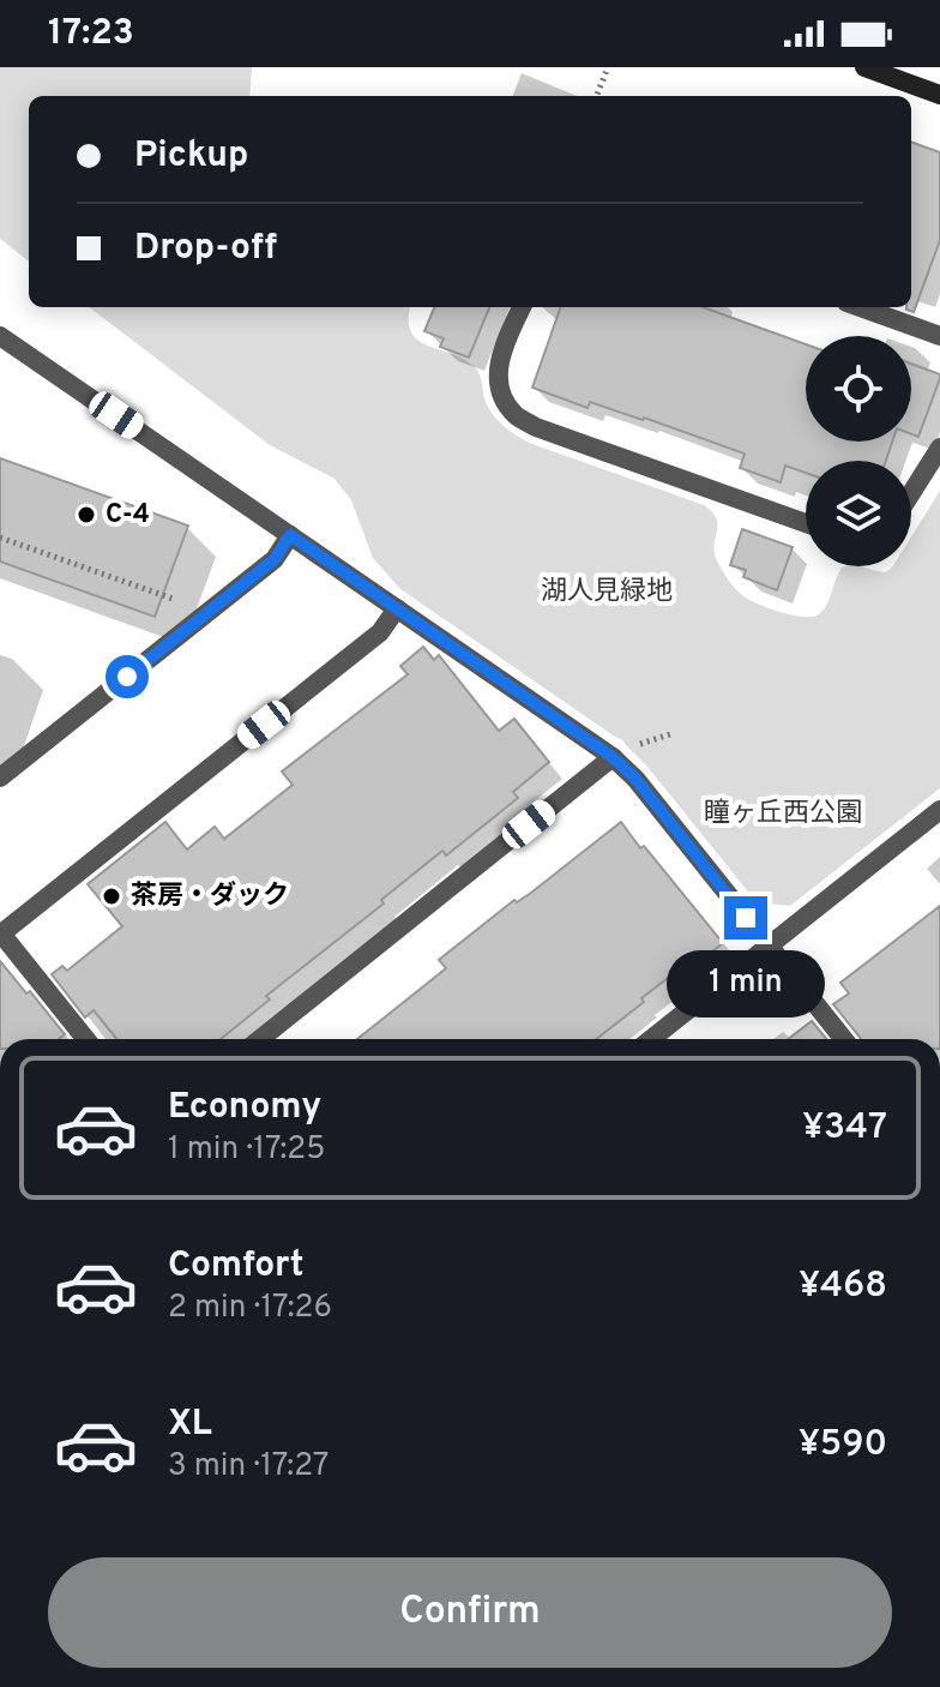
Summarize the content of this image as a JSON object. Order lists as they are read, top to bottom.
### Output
{
  "parks": ["湖人見緑地", "瞳ヶ丘西公園"],
  "places": ["C-4", "茶房・ダック"],
  "page": {
    "status": "17:23",
    "banner": ["Pickup", "Drop-off"],
    "bubble": "1 min",
    "list": [
      {
        "name": "Economy",
        "note": "1 min · 17:25",
        "value": "¥347"
      },
      {
        "name": "Comfort",
        "note": "2 min · 17:26",
        "value": "¥468"
      },
      {
        "name": "XL",
        "note": "3 min · 17:27",
        "value": "¥590"
      }
    ],
    "buttons": "Confirm"
  }
}
